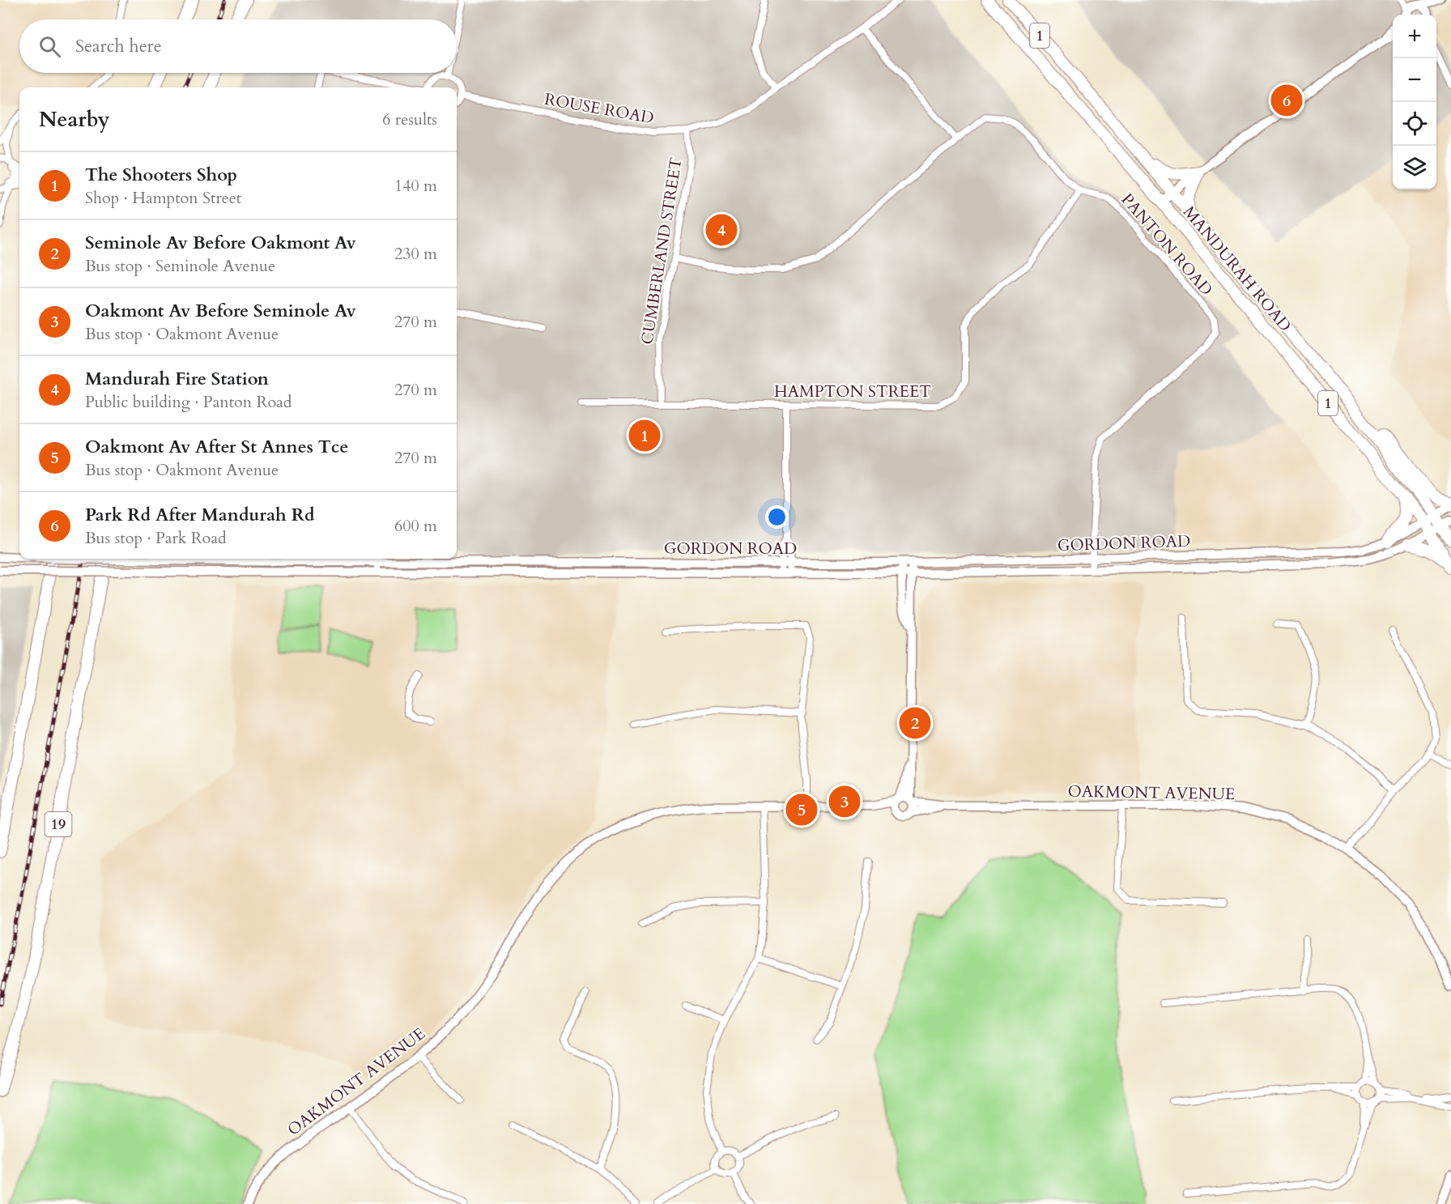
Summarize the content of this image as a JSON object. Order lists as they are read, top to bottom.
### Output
{
  "streets": {
    "highway": ["1", "MANDURAH ROAD", "19"],
    "main road": ["GORDON ROAD", "OAKMONT AVENUE"],
    "street": [
      "ROUSE ROAD",
      "PANTON ROAD",
      "CUMBERLAND STREET",
      "HAMPTON STREET"
    ]
  },
  "crossings": [
    ["ROUSE ROAD", "CUMBERLAND STREET"],
    ["PANTON ROAD", "CUMBERLAND STREET"],
    ["PANTON ROAD", "HAMPTON STREET"],
    ["PANTON ROAD", "GORDON ROAD"],
    ["CUMBERLAND STREET", "HAMPTON STREET"],
    ["MANDURAH ROAD", "GORDON ROAD"]
  ],
  "page": {
    "map_buttons": ["+", "−"],
    "search": "Search here",
    "pins": [
      "6",
      "4",
      "1",
      "2",
      "3",
      "5"
    ],
    "heading": ["Nearby", "6 results"],
    "list": [
      {
        "mark": "1",
        "name": "The Shooters Shop",
        "note": "Shop · Hampton Street",
        "value": "140 m"
      },
      {
        "mark": "2",
        "name": "Seminole Av Before Oakmont Av",
        "note": "Bus stop · Seminole Avenue",
        "value": "230 m"
      },
      {
        "mark": "3",
        "name": "Oakmont Av Before Seminole Av",
        "note": "Bus stop · Oakmont Avenue",
        "value": "270 m"
      },
      {
        "mark": "4",
        "name": "Mandurah Fire Station",
        "note": "Public building · Panton Road",
        "value": "270 m"
      },
      {
        "mark": "5",
        "name": "Oakmont Av After St Annes Tce",
        "note": "Bus stop · Oakmont Avenue",
        "value": "270 m"
      },
      {
        "mark": "6",
        "name": "Park Rd After Mandurah Rd",
        "note": "Bus stop · Park Road",
        "value": "600 m"
      }
    ]
  }
}
